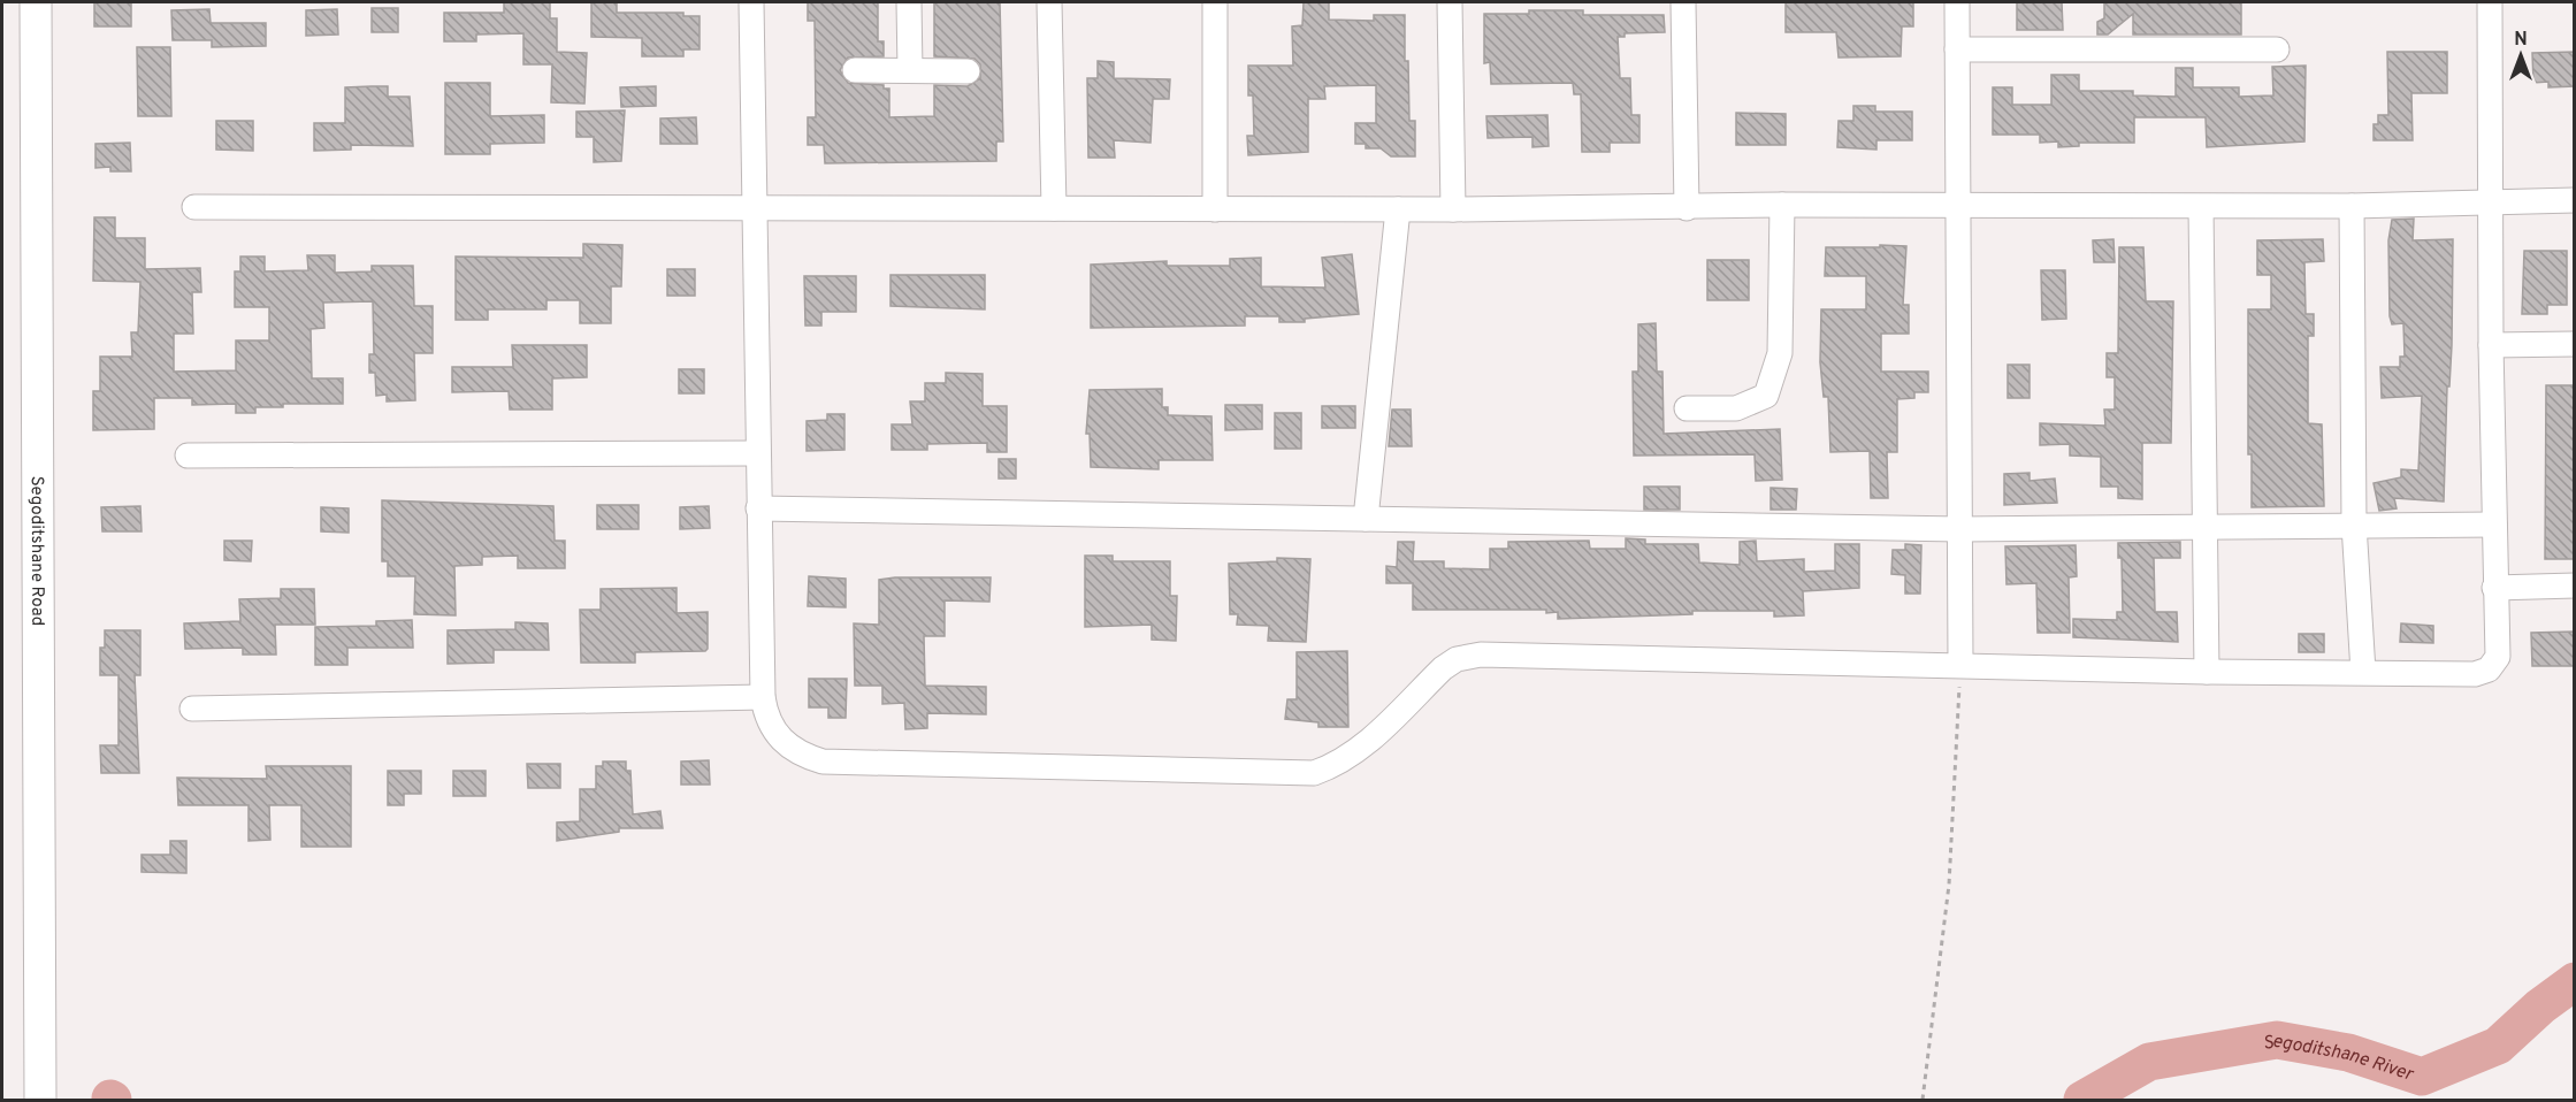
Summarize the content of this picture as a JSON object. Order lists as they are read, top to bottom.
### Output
{
  "streets": {
    "main road": ["Segoditshane Road"]
  },
  "water": ["Segoditshane River"],
  "north": "top"
}
